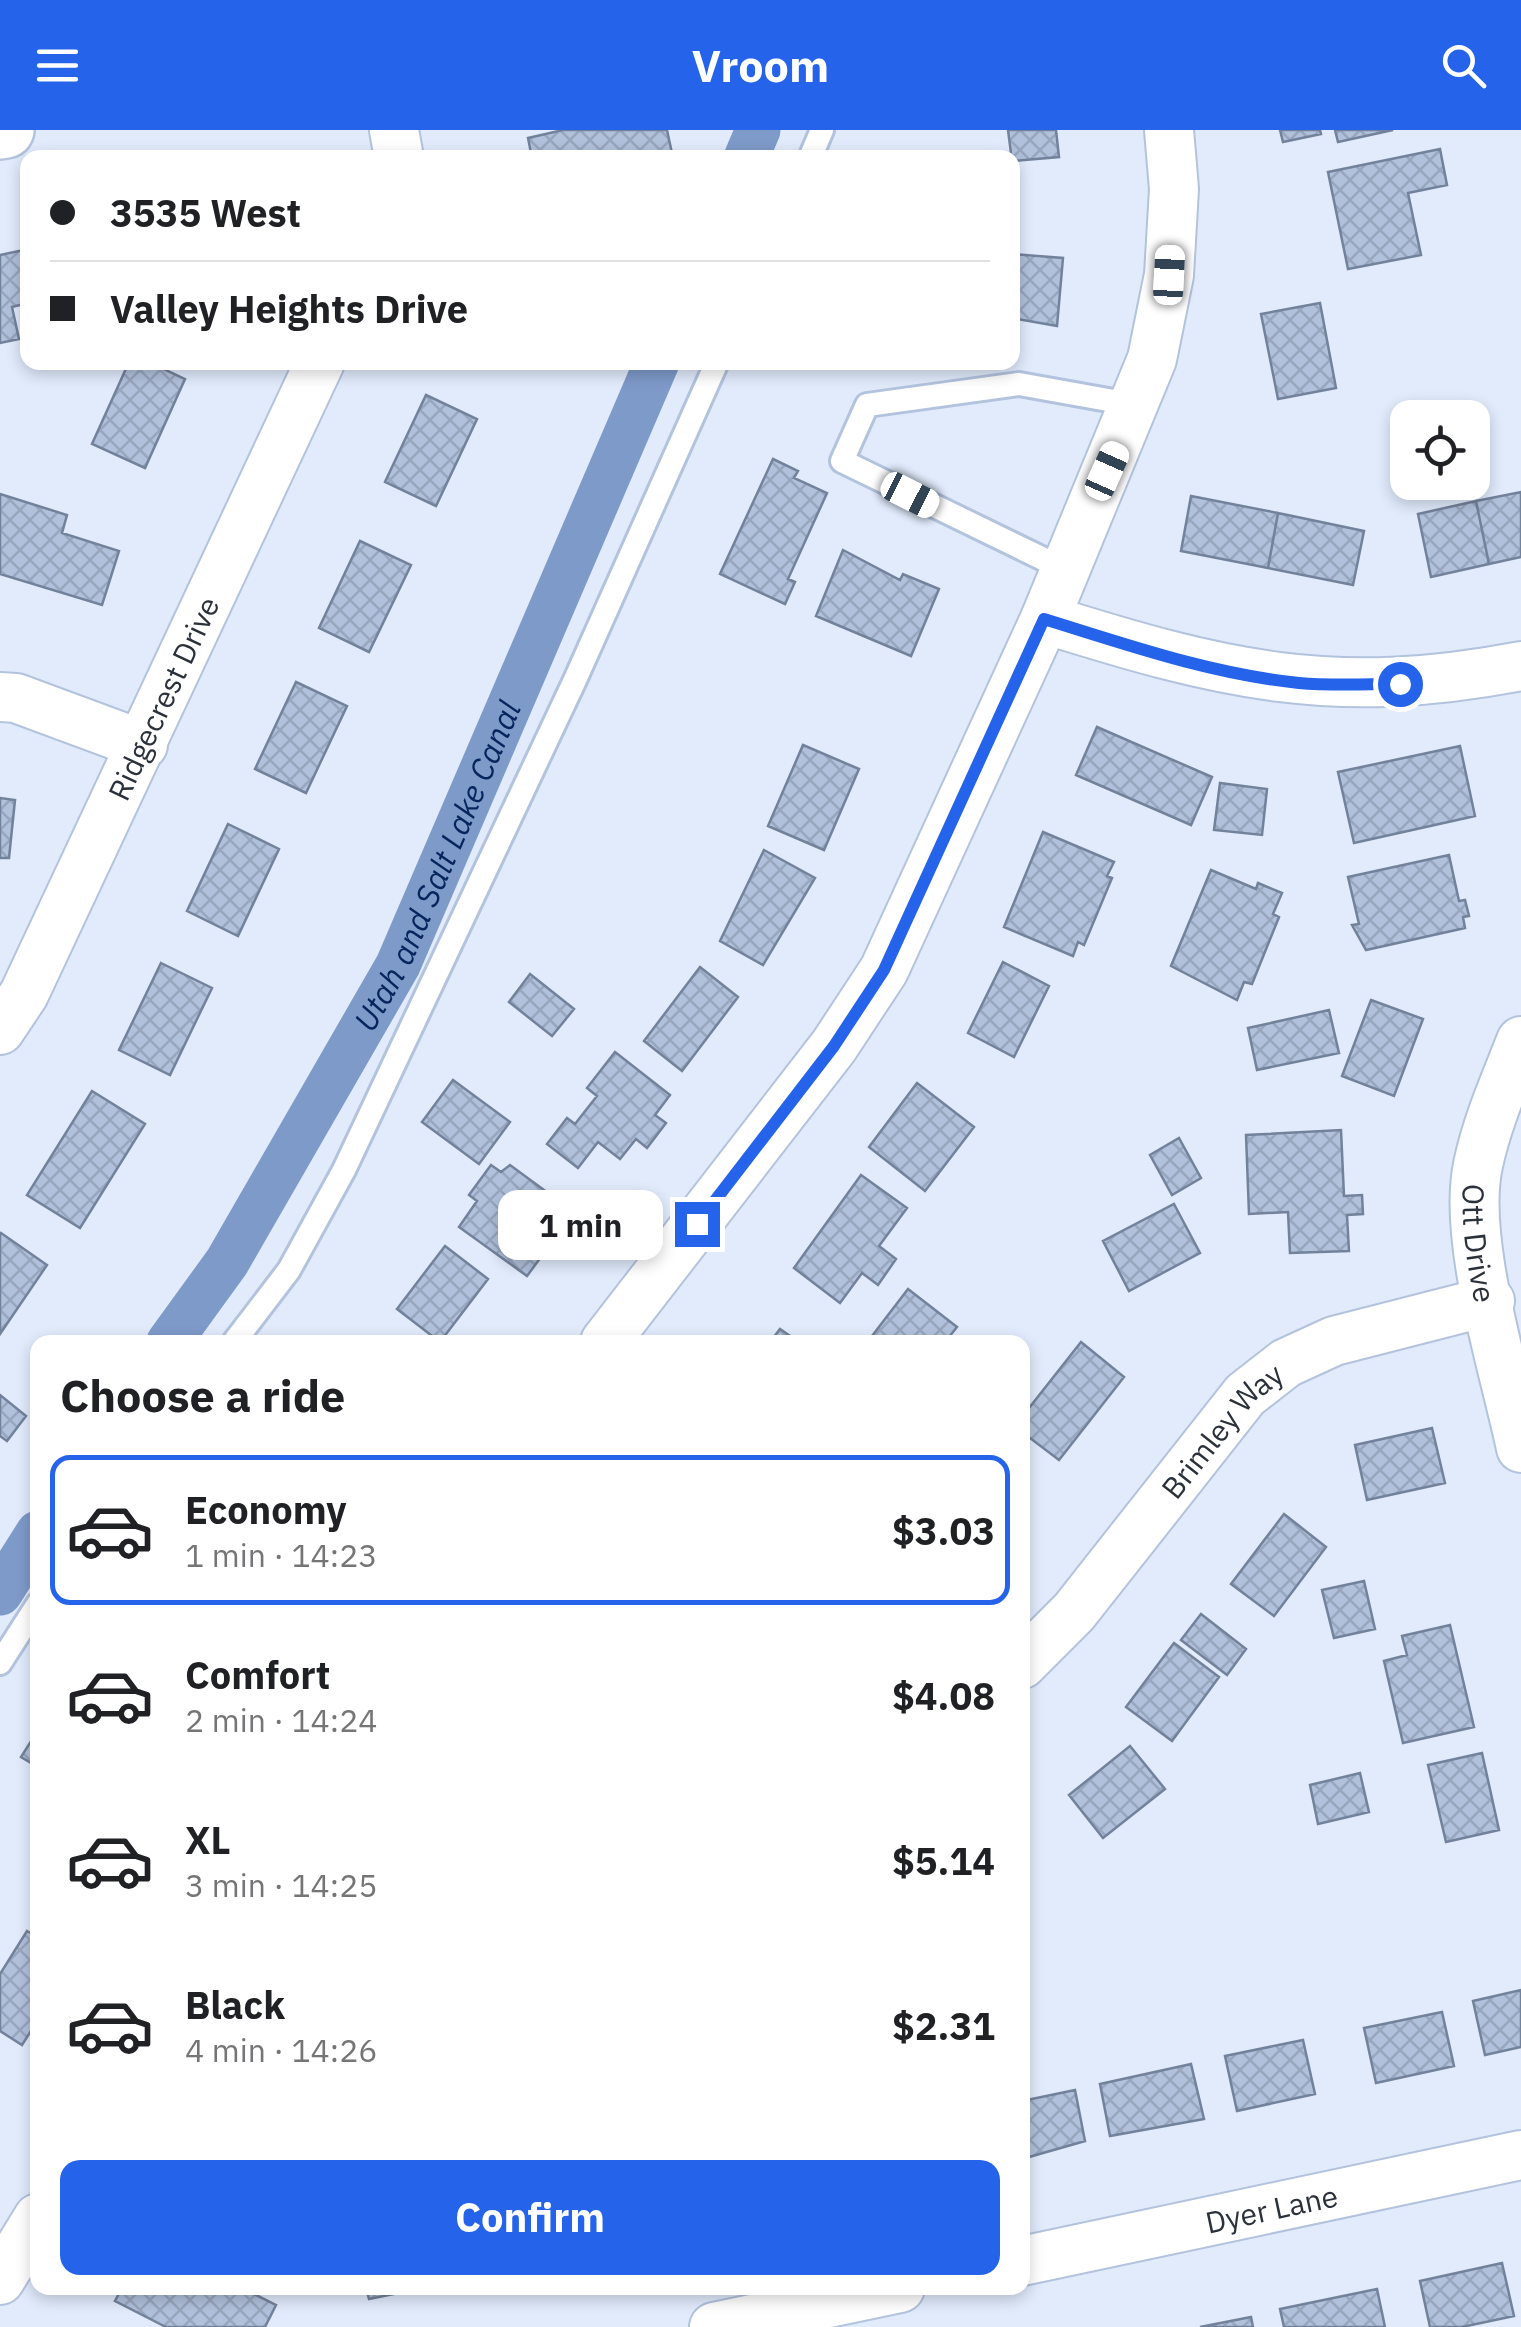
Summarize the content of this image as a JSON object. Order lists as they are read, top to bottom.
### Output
{
  "streets": {
    "street": [
      "Ridgecrest Drive",
      "Ott Drive",
      "Brimley Way",
      "Dyer Lane"
    ]
  },
  "crossings": [
    ["Ott Drive", "Brimley Way"]
  ],
  "water": ["Utah and Salt Lake Canal"],
  "page": {
    "header": "Vroom",
    "banner": ["3535 West", "Valley Heights Drive"],
    "bubble": "1 min",
    "heading": "Choose a ride",
    "list": [
      {
        "name": "Economy",
        "note": "1 min · 14:23",
        "value": "$3.03"
      },
      {
        "name": "Comfort",
        "note": "2 min · 14:24",
        "value": "$4.08"
      },
      {
        "name": "XL",
        "note": "3 min · 14:25",
        "value": "$5.14"
      },
      {
        "name": "Black",
        "note": "4 min · 14:26",
        "value": "$2.31"
      }
    ],
    "buttons": "Confirm"
  }
}
